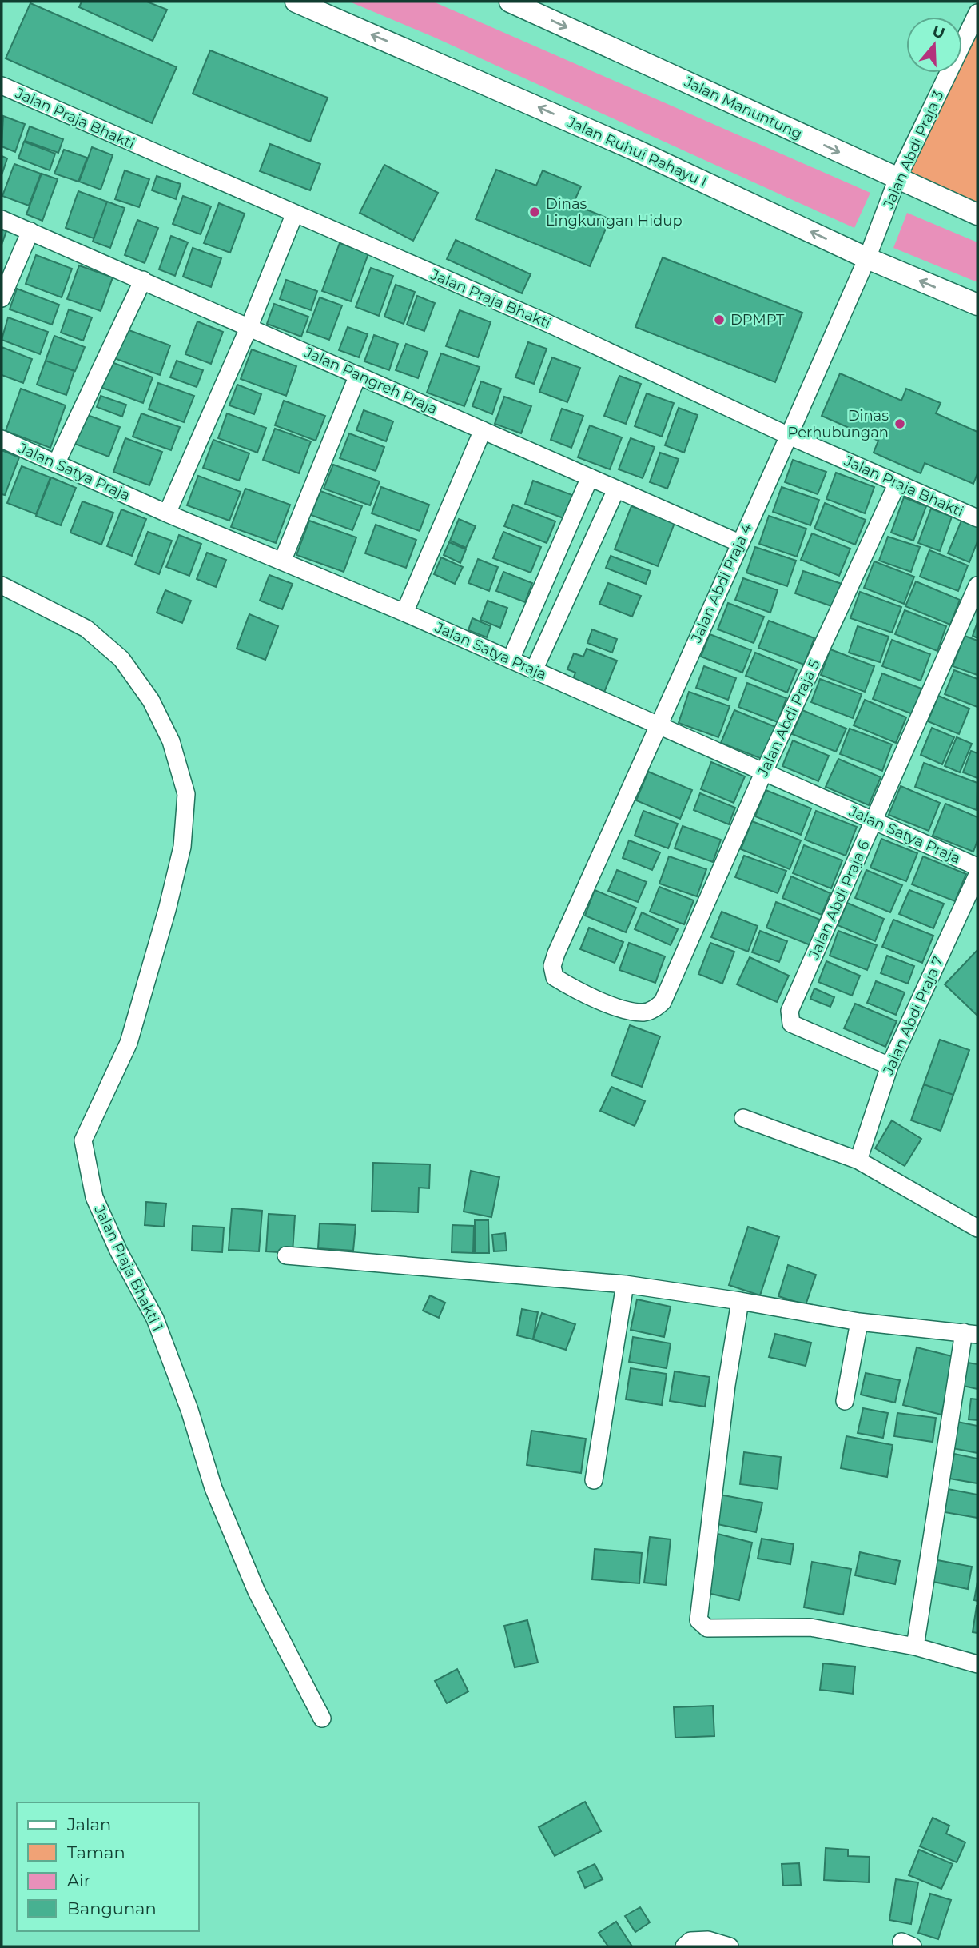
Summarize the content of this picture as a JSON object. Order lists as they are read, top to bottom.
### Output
{
  "streets": {
    "street": [
      "Jalan Manuntung",
      "Jalan Praja Bhakti",
      "Jalan Abdi Praja 3",
      "Jalan Ruhui Rahayu I",
      "Jalan Pangreh Praja",
      "Jalan Satya Praja",
      "Jalan Abdi Praja 4",
      "Jalan Abdi Praja 5",
      "Jalan Abdi Praja 6",
      "Jalan Abdi Praja 7",
      "Jalan Praja Bhakti 1"
    ]
  },
  "crossings": [
    ["Jalan Manuntung", "Jalan Abdi Praja 3"],
    ["Jalan Praja Bhakti", "Jalan Abdi Praja 4"],
    ["Jalan Praja Bhakti", "Jalan Abdi Praja 5"],
    ["Jalan Abdi Praja 3", "Jalan Ruhui Rahayu I"],
    ["Jalan Abdi Praja 3", "Jalan Abdi Praja 4"],
    ["Jalan Ruhui Rahayu I", "Jalan Abdi Praja 4"],
    ["Jalan Pangreh Praja", "Jalan Abdi Praja 4"],
    ["Jalan Satya Praja", "Jalan Abdi Praja 4"],
    ["Jalan Satya Praja", "Jalan Abdi Praja 5"],
    ["Jalan Satya Praja", "Jalan Abdi Praja 6"],
    ["Jalan Satya Praja", "Jalan Abdi Praja 7"],
    ["Jalan Abdi Praja 4", "Jalan Abdi Praja 5"],
    ["Jalan Abdi Praja 6", "Jalan Abdi Praja 7"]
  ],
  "one_way": ["Jalan Manuntung", "Jalan Ruhui Rahayu I"],
  "places": ["Dinas Lingkungan Hidup", "DPMPT", "Dinas Perhubungan"],
  "legend": [
    "Jalan",
    "Taman",
    "Air",
    "Bangunan"
  ],
  "north": "top"
}
